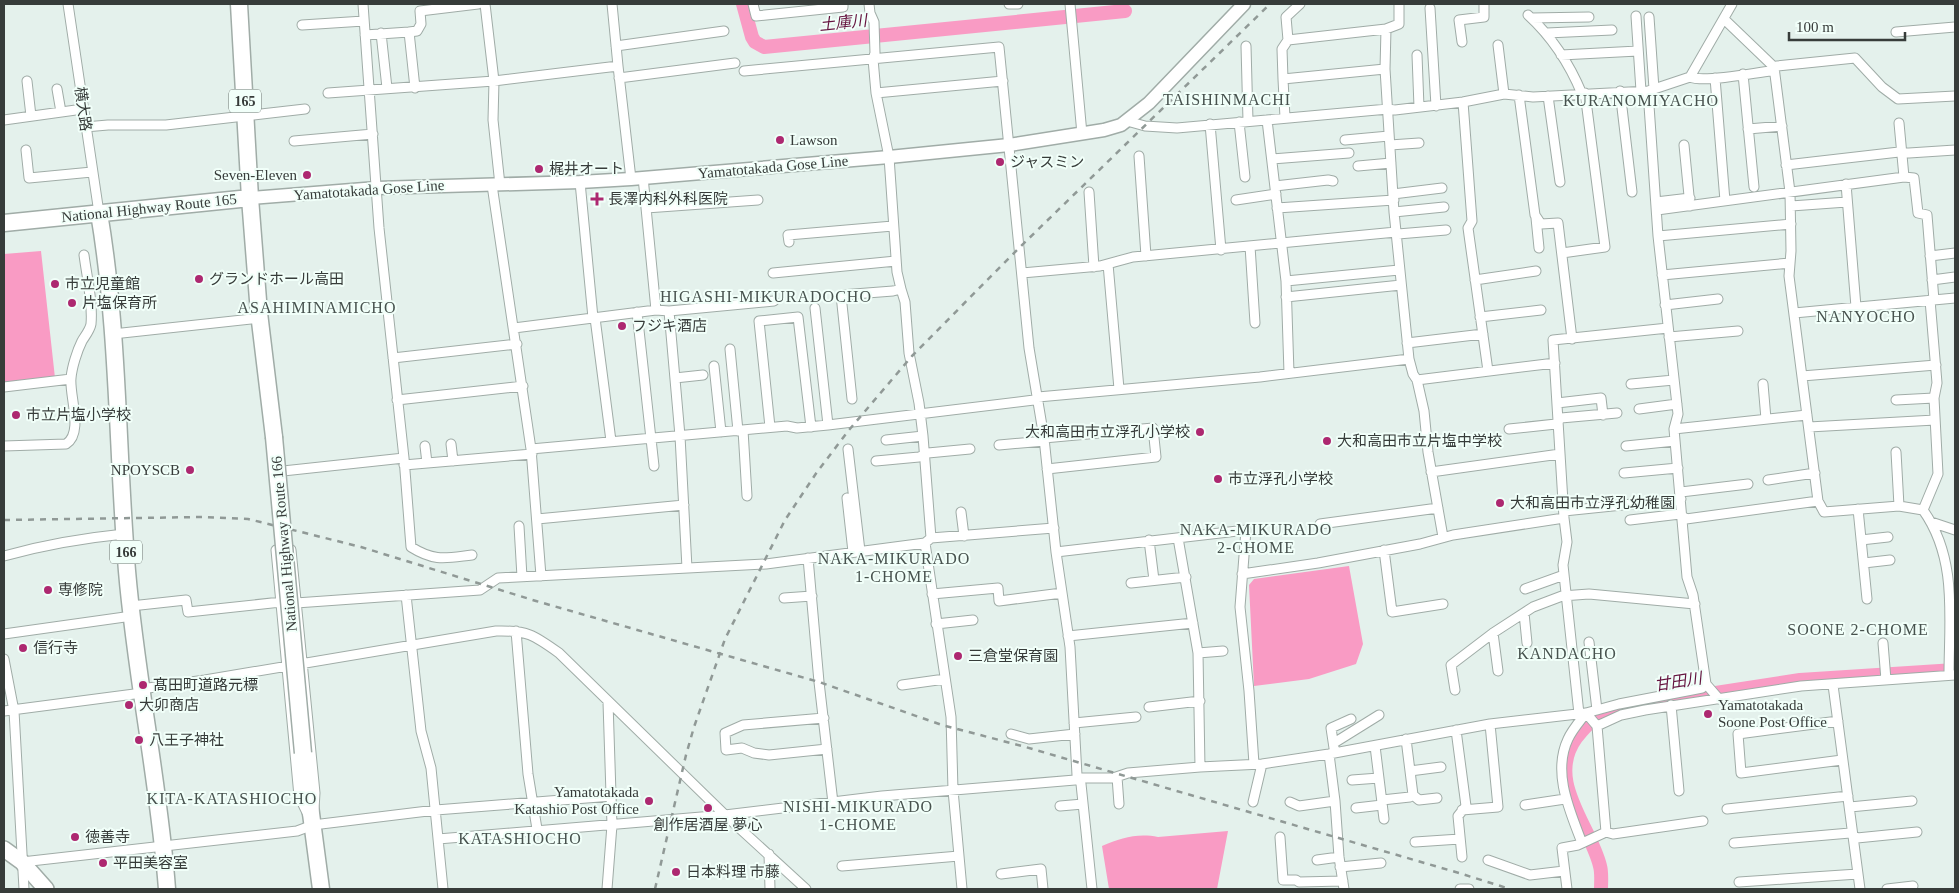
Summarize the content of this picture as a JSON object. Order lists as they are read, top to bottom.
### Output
{
  "streets": {
    "highway": [
      "165",
      "National Highway Route 165",
      "National Highway Route 166",
      "166"
    ],
    "main road": ["Yamatotakada Gose Line"],
    "street": ["横大路"]
  },
  "crossings": [
    ["横大路", "National Highway Route 165"],
    ["横大路", "166"],
    ["Yamatotakada Gose Line", "National Highway Route 165"],
    ["Yamatotakada Gose Line", "National Highway Route 166"],
    ["National Highway Route 165", "National Highway Route 166"],
    ["National Highway Route 165", "166"]
  ],
  "districts": [
    "TAISHINMACHI",
    "KURANOMIYACHO",
    "HIGASHI-MIKURADOCHO",
    "ASAHIMINAMICHO",
    "NANYOCHO",
    "NAKA-MIKURADO 2-CHOME",
    "NAKA-MIKURADO 1-CHOME",
    "SOONE 2-CHOME",
    "KANDACHO",
    "KITA-KATASHIOCHO",
    "NISHI-MIKURADO 1-CHOME",
    "KATASHIOCHO"
  ],
  "water": ["土庫川", "甘田川"],
  "places": {
    "other": [
      "Lawson",
      "ジャスミン",
      "梶井オート",
      "Seven-Eleven",
      "グランドホール高田",
      "市立児童館",
      "片塩保育所",
      "フジキ酒店",
      "市立片塩小学校",
      "大和高田市立浮孔小学校",
      "大和高田市立片塩中学校",
      "NPOYSCB",
      "市立浮孔小学校",
      "大和高田市立浮孔幼稚園",
      "専修院",
      "信行寺",
      "三倉堂保育園",
      "髙田町道路元標",
      "大卯商店",
      "Yamatotakada Soone Post Office",
      "八王子神社",
      "Yamatotakada Katashio Post Office",
      "創作居酒屋 夢心",
      "徳善寺",
      "平田美容室",
      "日本料理 市藤"
    ],
    "health": ["長澤内科外科医院"]
  },
  "scale_bar": "100 m"
}
